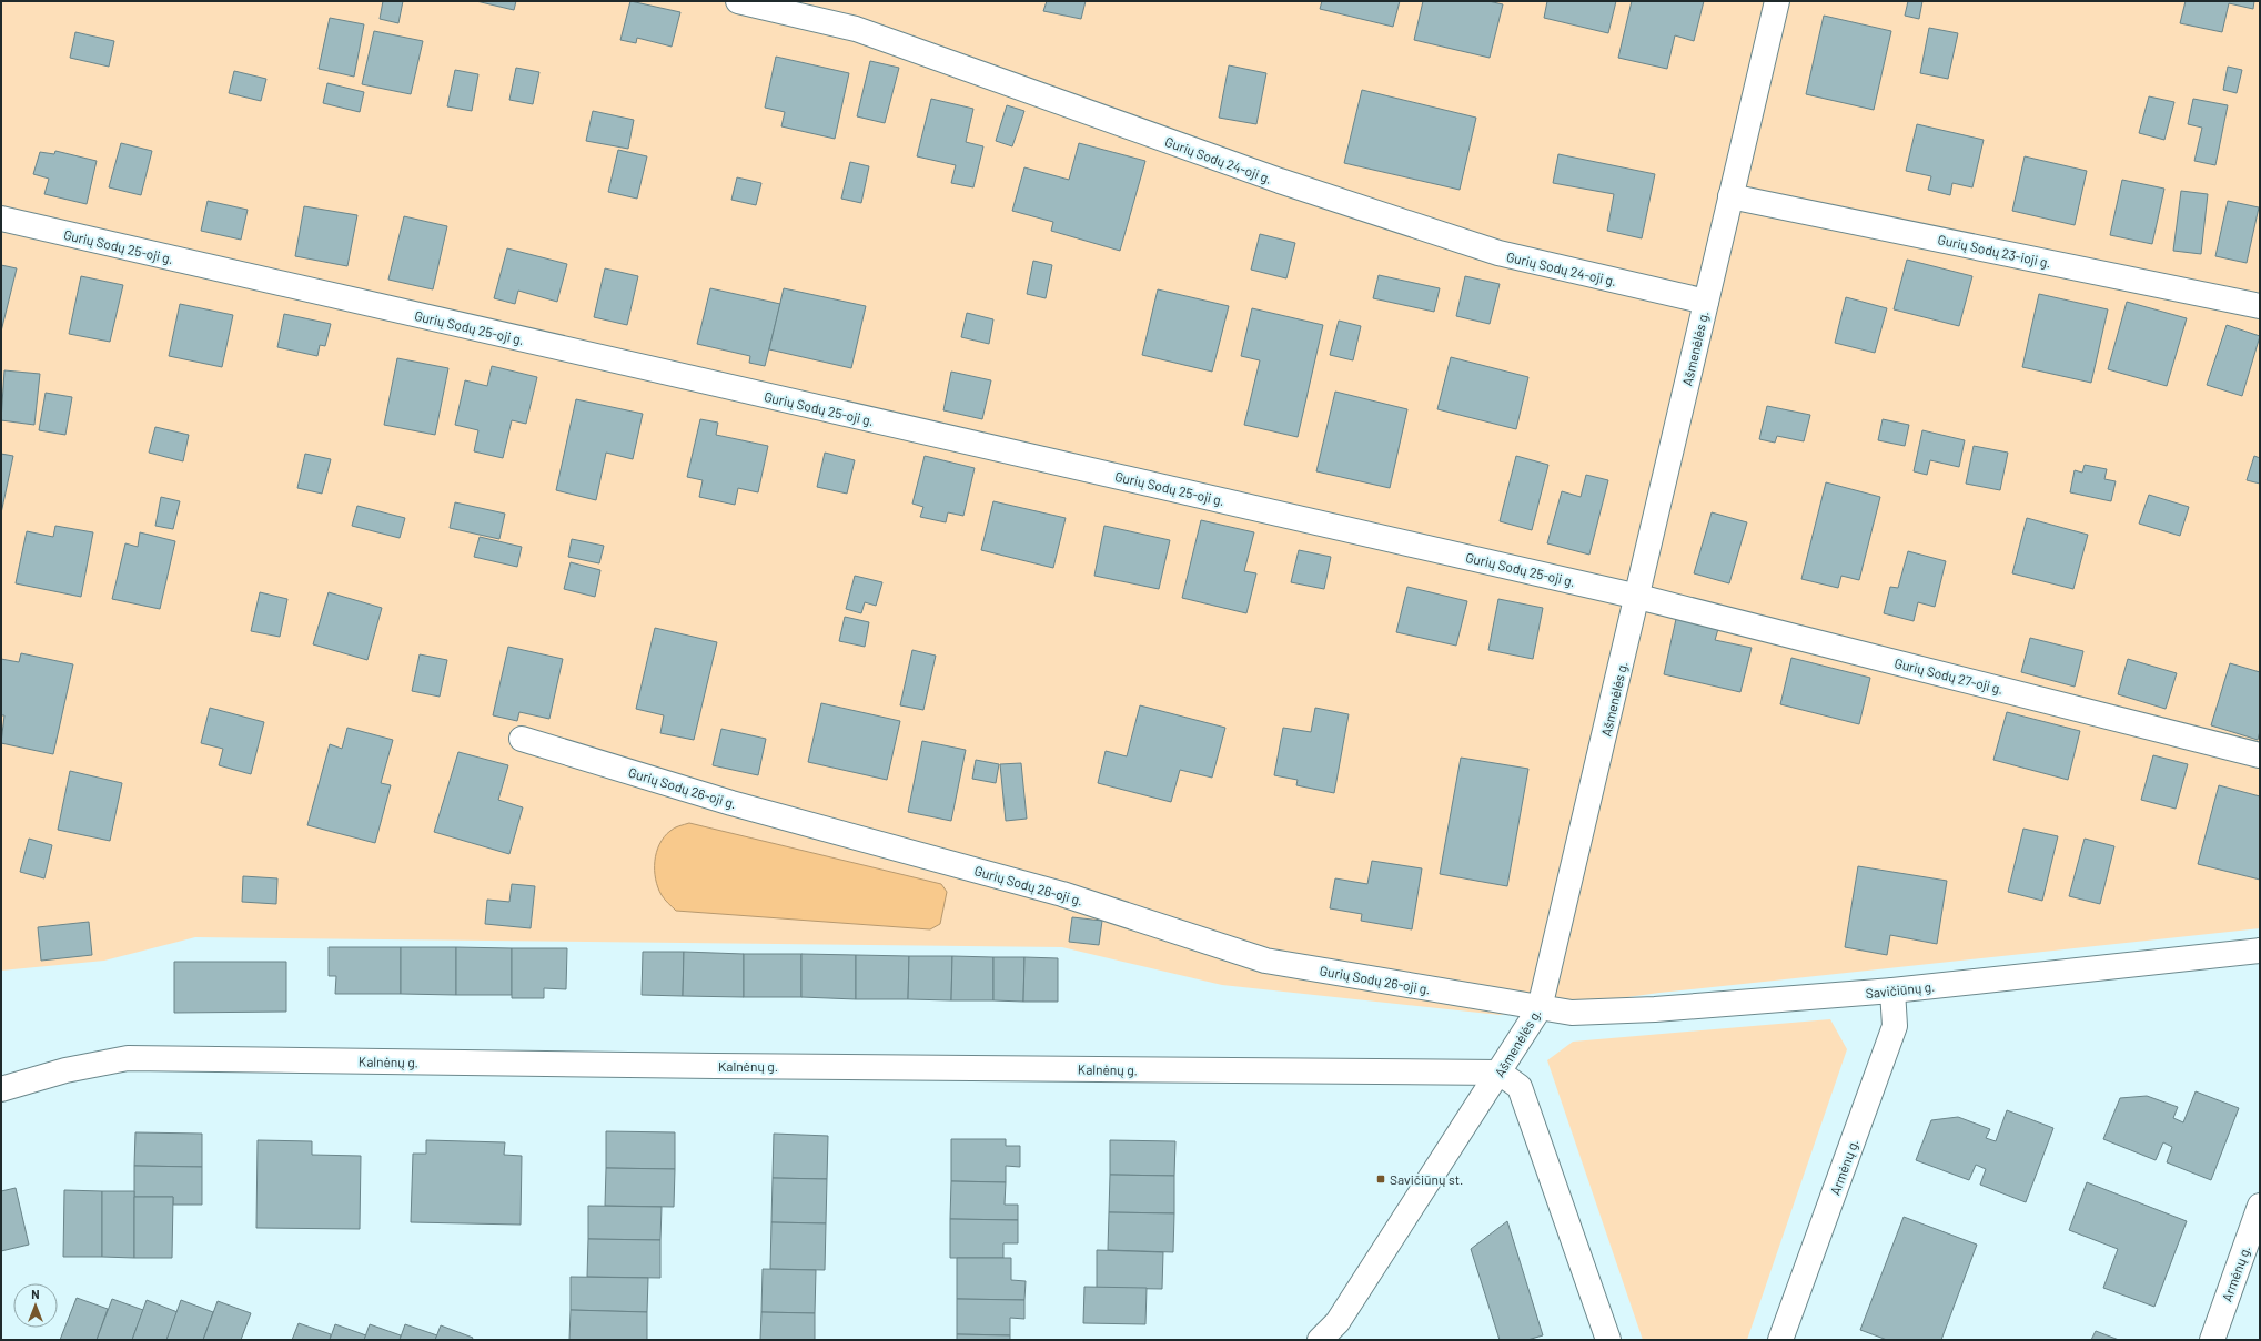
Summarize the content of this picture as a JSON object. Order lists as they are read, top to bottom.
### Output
{
  "streets": {
    "street": [
      "Gurių Sodų 24-oji g.",
      "Gurių Sodų 25-oji g.",
      "Gurių Sodų 23-ioji g.",
      "Ašmenėlės g.",
      "Gurių Sodų 27-oji g.",
      "Gurių Sodų 26-oji g.",
      "Savičiūnų g.",
      "Kalnėnų g.",
      "Armėnų g."
    ]
  },
  "crossings": [
    ["Gurių Sodų 24-oji g.", "Ašmenėlės g."],
    ["Gurių Sodų 25-oji g.", "Ašmenėlės g."],
    ["Gurių Sodų 25-oji g.", "Gurių Sodų 27-oji g."],
    ["Gurių Sodų 23-ioji g.", "Ašmenėlės g."],
    ["Ašmenėlės g.", "Gurių Sodų 27-oji g."],
    ["Ašmenėlės g.", "Gurių Sodų 26-oji g."],
    ["Ašmenėlės g.", "Savičiūnų g."],
    ["Ašmenėlės g.", "Kalnėnų g."],
    ["Gurių Sodų 26-oji g.", "Savičiūnų g."],
    ["Savičiūnų g.", "Armėnų g."]
  ],
  "places": {
    "transit": ["Savičiūnų st."]
  },
  "north": "top"
}
